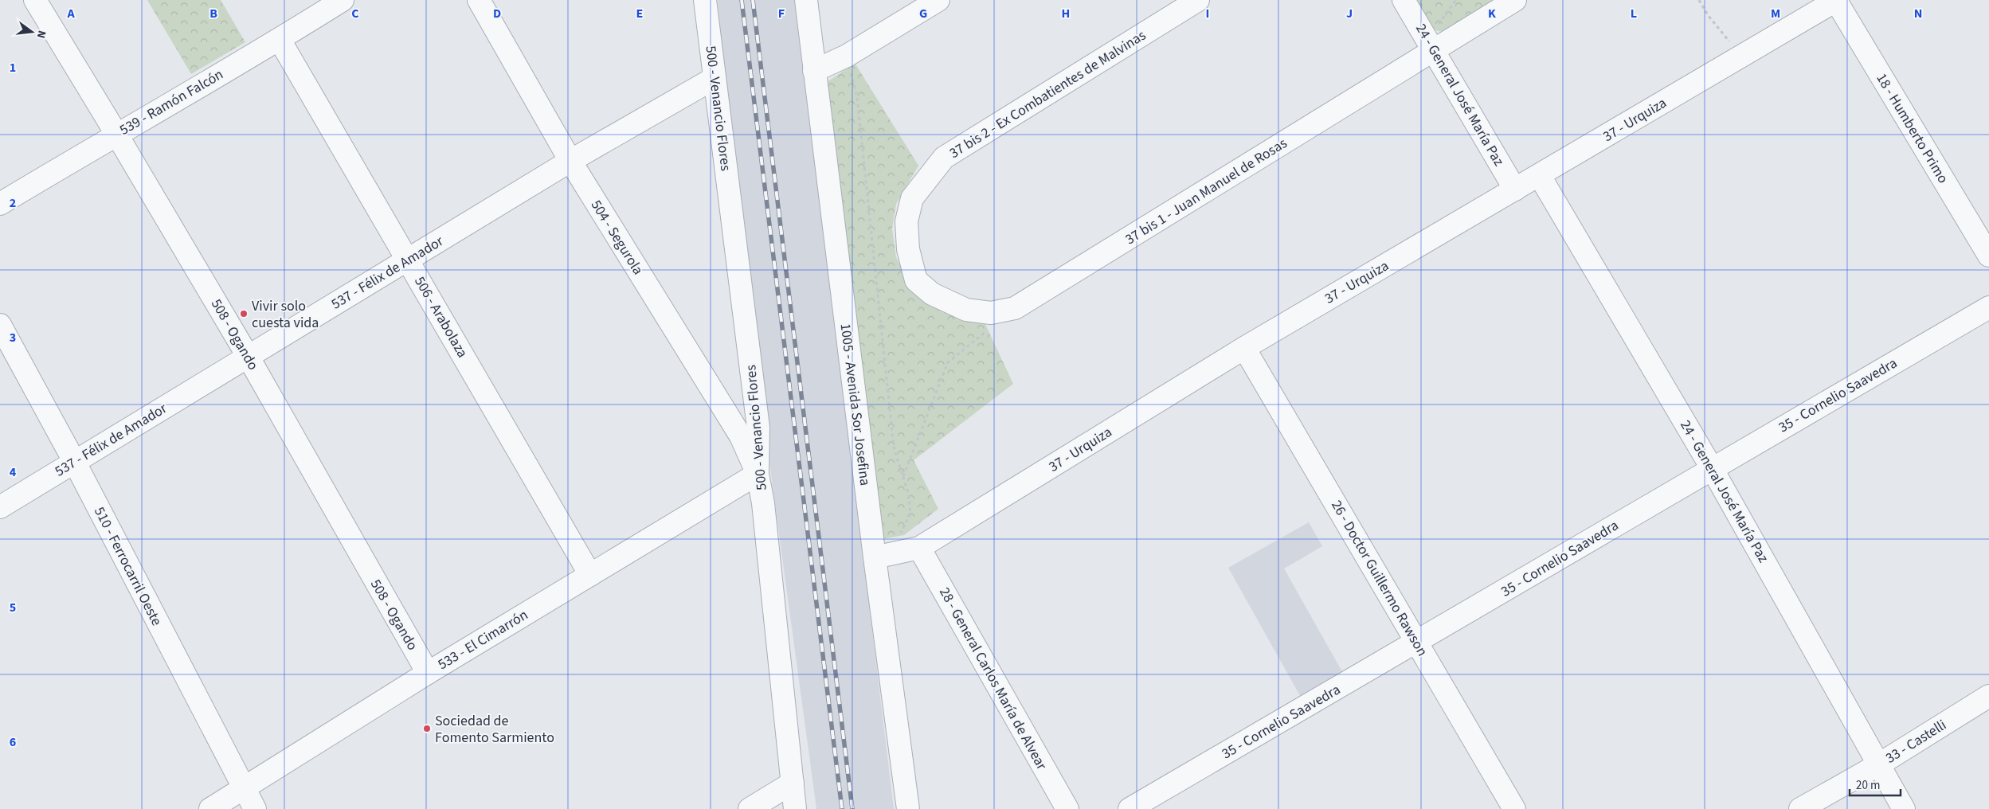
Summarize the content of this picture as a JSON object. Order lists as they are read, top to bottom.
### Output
{
  "streets": {
    "street": [
      "37 bis 2 - Ex Combatientes de Malvinas",
      "24 - General José María Paz",
      "539 - Ramón Falcón",
      "500 - Venancio Flores",
      "37 - Urquiza",
      "18 - Humberto Primo",
      "37 bis 1 - Juan Manuel de Rosas",
      "504 - Segurola",
      "537 - Félix de Amador",
      "506 - Arabolaza",
      "508 - Ogando",
      "35 - Cornelio Saavedra",
      "1005 - Avenida Sor Josefina",
      "510 - Ferrocarril Oeste",
      "26 - Doctor Guillermo Rawson",
      "533 - El Cimarrón",
      "28 - General Carlos María de Alvear",
      "33 - Castelli"
    ]
  },
  "crossings": [
    ["37 bis 2 - Ex Combatientes de Malvinas", "37 bis 1 - Juan Manuel de Rosas"],
    ["24 - General José María Paz", "37 - Urquiza"],
    ["24 - General José María Paz", "37 bis 1 - Juan Manuel de Rosas"],
    ["24 - General José María Paz", "35 - Cornelio Saavedra"],
    ["24 - General José María Paz", "33 - Castelli"],
    ["539 - Ramón Falcón", "506 - Arabolaza"],
    ["539 - Ramón Falcón", "508 - Ogando"],
    ["500 - Venancio Flores", "504 - Segurola"],
    ["500 - Venancio Flores", "537 - Félix de Amador"],
    ["500 - Venancio Flores", "533 - El Cimarrón"],
    ["37 - Urquiza", "18 - Humberto Primo"],
    ["37 - Urquiza", "1005 - Avenida Sor Josefina"],
    ["37 - Urquiza", "26 - Doctor Guillermo Rawson"],
    ["37 - Urquiza", "28 - General Carlos María de Alvear"],
    ["504 - Segurola", "537 - Félix de Amador"],
    ["504 - Segurola", "533 - El Cimarrón"],
    ["537 - Félix de Amador", "506 - Arabolaza"],
    ["537 - Félix de Amador", "508 - Ogando"],
    ["537 - Félix de Amador", "510 - Ferrocarril Oeste"],
    ["506 - Arabolaza", "533 - El Cimarrón"],
    ["508 - Ogando", "533 - El Cimarrón"],
    ["35 - Cornelio Saavedra", "26 - Doctor Guillermo Rawson"],
    ["510 - Ferrocarril Oeste", "533 - El Cimarrón"]
  ],
  "places": ["Vivir solo cuesta vida", "Sociedad de Fomento Sarmiento"],
  "scale_bar": "20 m",
  "north": "right",
  "grid": {
    "columns": [
      "A",
      "B",
      "C",
      "D",
      "E",
      "F",
      "G",
      "H",
      "I",
      "J",
      "K",
      "L",
      "M",
      "N"
    ],
    "rows": [
      "1",
      "2",
      "3",
      "4",
      "5",
      "6"
    ]
  }
}
